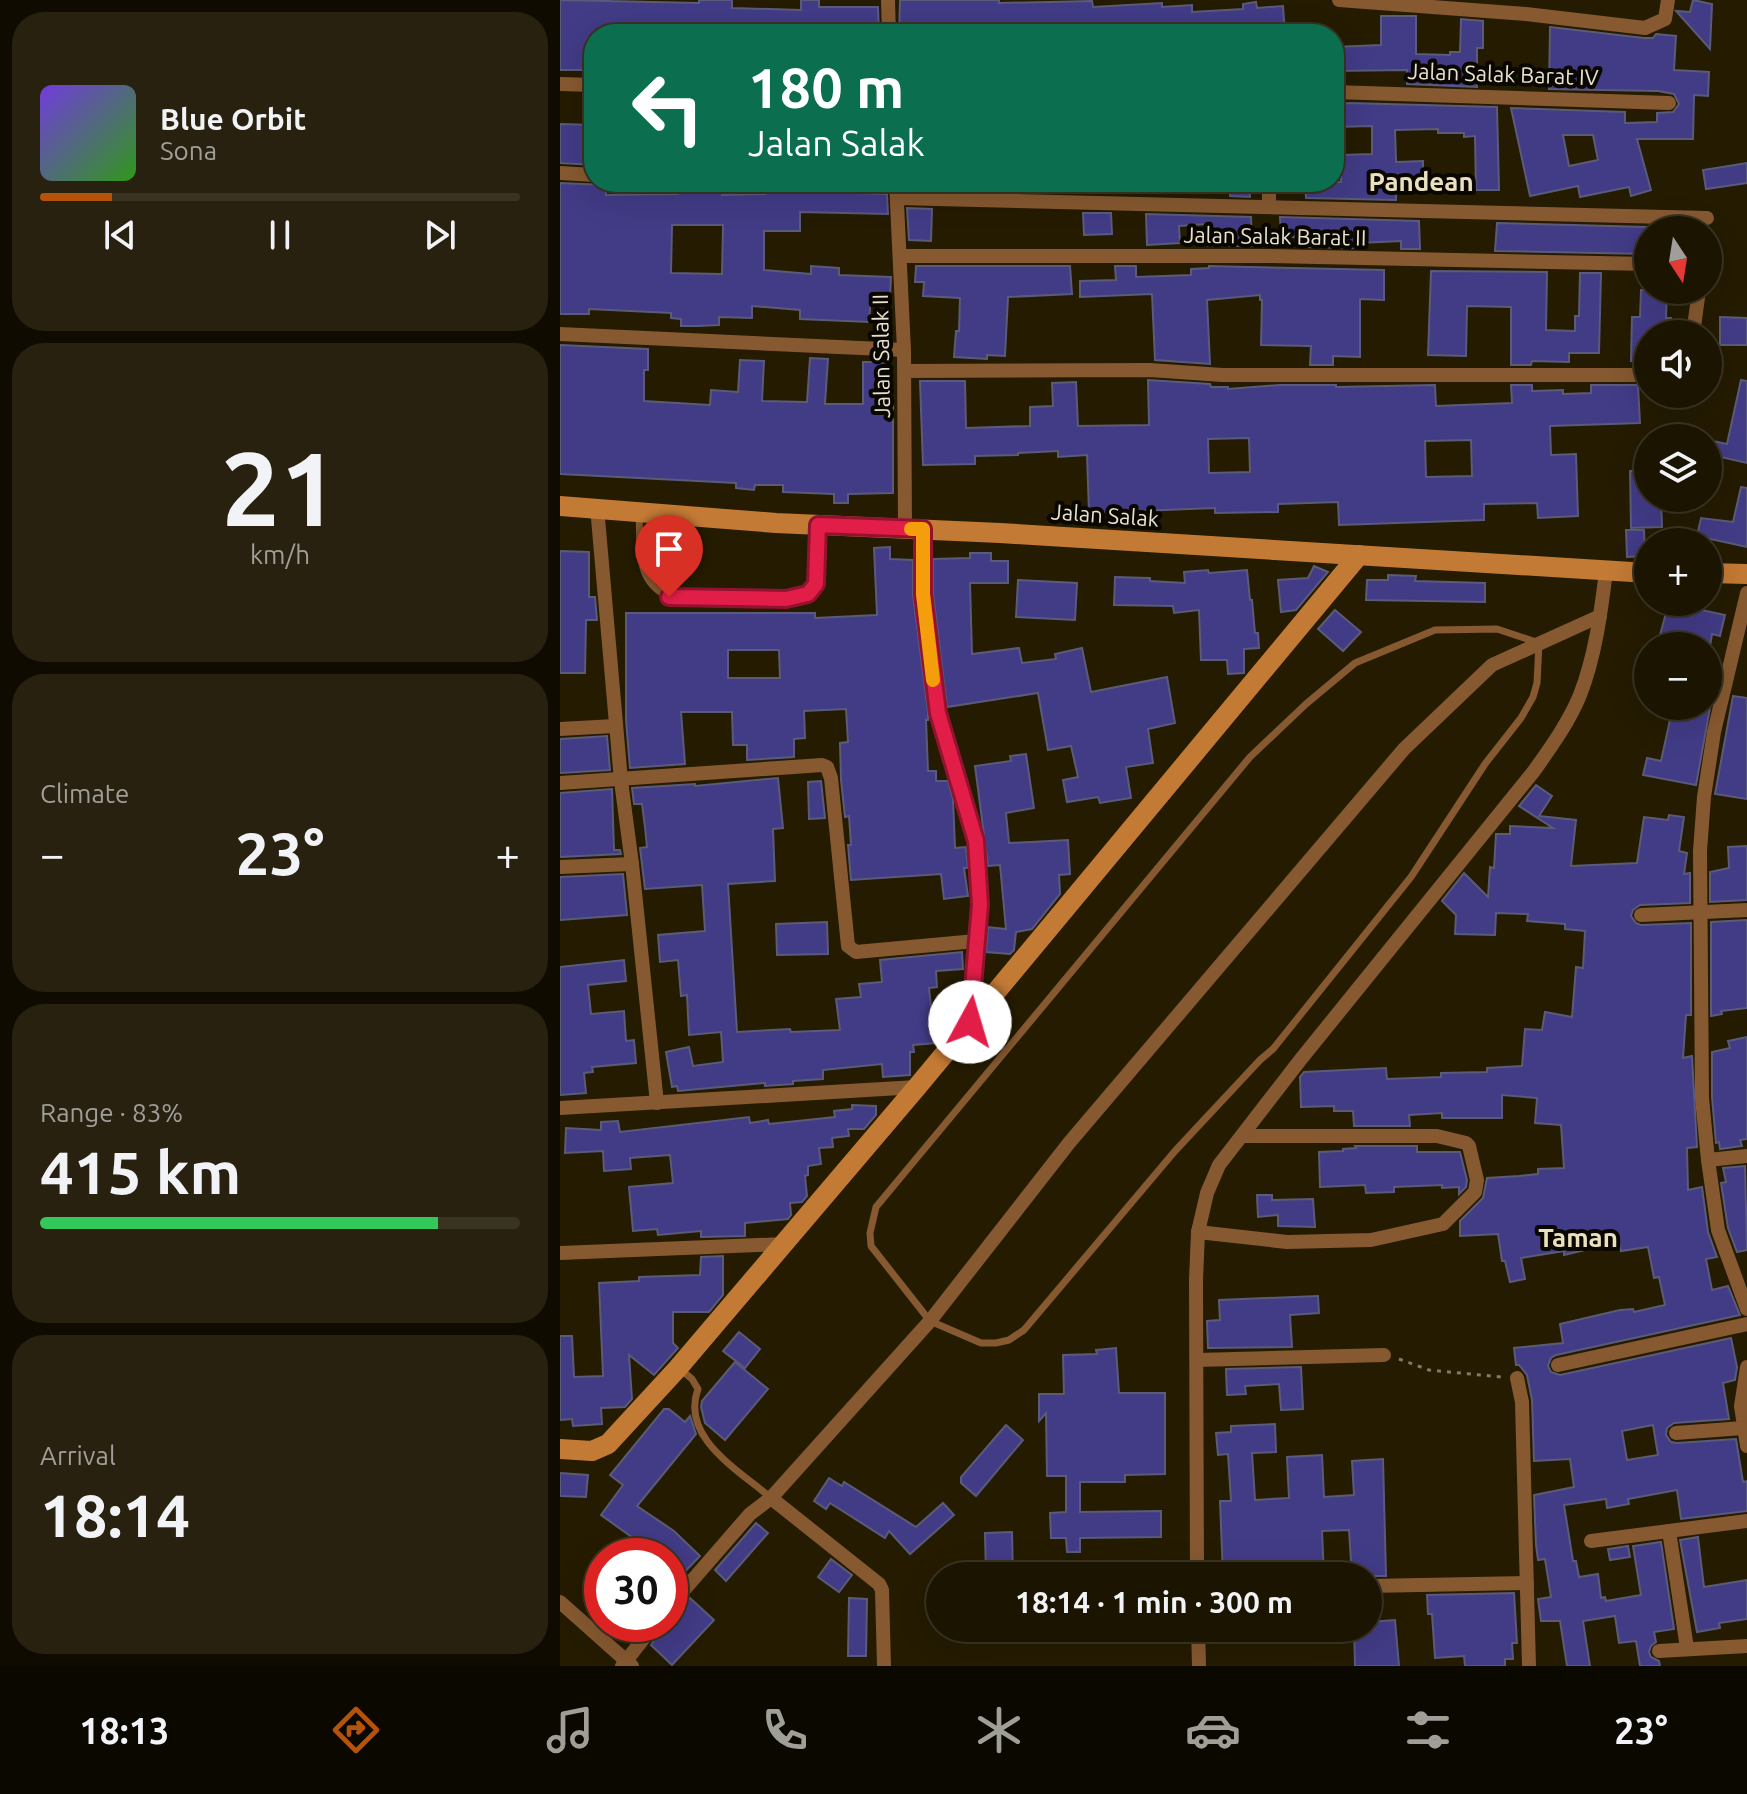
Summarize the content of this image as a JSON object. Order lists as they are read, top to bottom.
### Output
{
  "streets": {
    "main road": ["Jalan Salak"],
    "street": ["Jalan Salak Barat IV", "Jalan Salak Barat II", "Jalan Salak II"]
  },
  "crossings": [
    ["Jalan Salak Barat II", "Jalan Salak II"],
    ["Jalan Salak II", "Jalan Salak"]
  ],
  "districts": ["Pandean", "Taman"],
  "north": "bottom",
  "page": {
    "turn": ["180 m", "Jalan Salak"],
    "song": ["Blue Orbit", "Sona"],
    "map_buttons": ["+", "−"],
    "tile": [
      ["21", "km/h"],
      "Climate",
      ["Range · 83%", "415 km"],
      ["Arrival", "18:14"]
    ],
    "heat": ["−", "23°", "+"],
    "limit": "30",
    "trip": "18:14 · 1 min · 300 m",
    "tabs": ["18:13", "23°"]
  }
}
